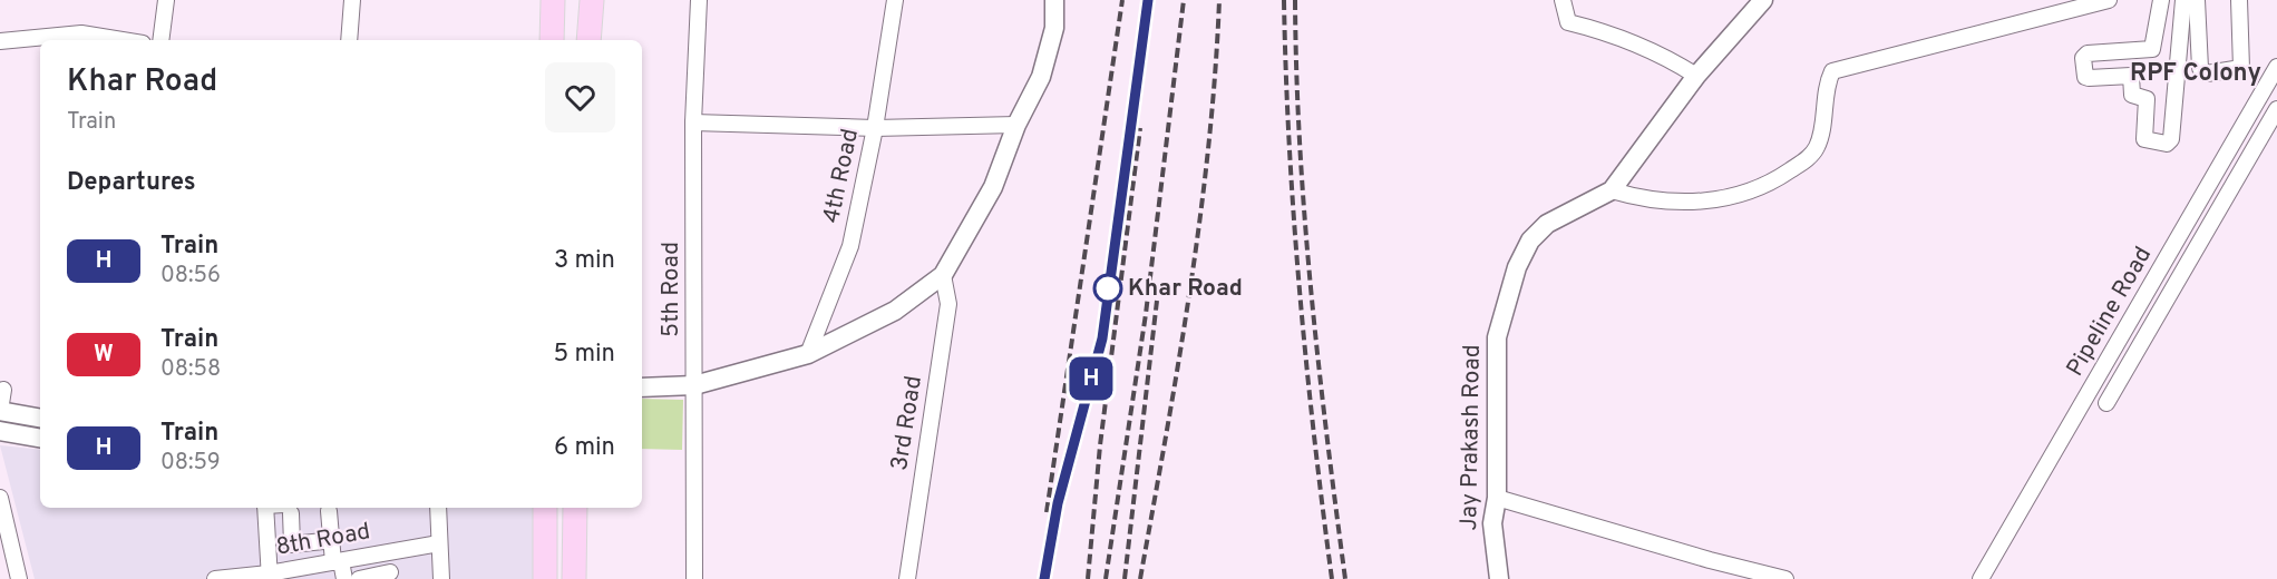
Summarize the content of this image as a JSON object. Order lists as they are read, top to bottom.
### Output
{
  "streets": {
    "street": [
      "4th Road",
      "5th Road",
      "Pipeline Road",
      "3rd Road",
      "Jay Prakash Road",
      "8th Road"
    ]
  },
  "districts": ["RPF Colony"],
  "places": ["Khar Road"],
  "page": {
    "on_map": "H",
    "heading": [
      ["Khar Road", "Train"],
      "Departures"
    ],
    "list": [
      {
        "mark": "H",
        "name": "Train",
        "note": "08:56",
        "value": "3 min"
      },
      {
        "mark": "W",
        "name": "Train",
        "note": "08:58",
        "value": "5 min"
      },
      {
        "mark": "H",
        "name": "Train",
        "note": "08:59",
        "value": "6 min"
      }
    ]
  }
}
